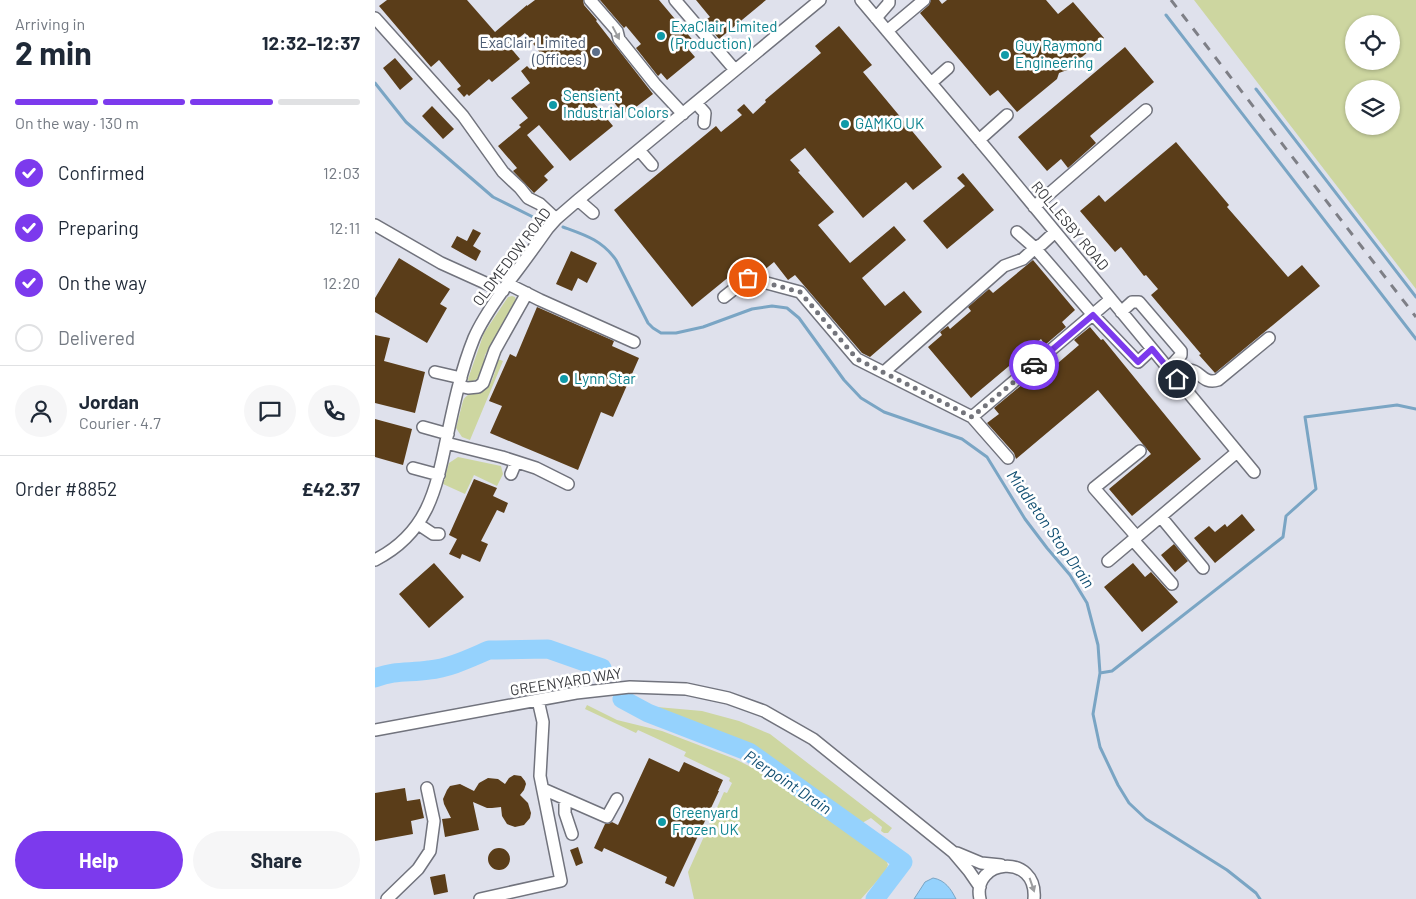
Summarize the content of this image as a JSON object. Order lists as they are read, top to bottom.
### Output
{
  "streets": {
    "street": ["ROLLESBY ROAD", "OLDMEDOW ROAD", "GREENYARD WAY"]
  },
  "water": ["Middleton Stop Drain", "Pierpoint Drain"],
  "places": [
    "ExaClair Limited (Production)",
    "ExaClair Limited (Offices)",
    "Guy Raymond Engineering",
    "Sensient Industrial Colors",
    "GAMKO UK",
    "Lynn Star",
    "Greenyard Frozen UK"
  ],
  "page": {
    "heading": ["2 min", "Arriving in", "12:32–12:37"],
    "panel": [
      "Jordan",
      "Courier · 4.7",
      "Order #8852",
      "£42.37"
    ],
    "bar": "On the way · 130 m",
    "list": [
      ["Confirmed", "12:03"],
      ["Preparing", "12:11"],
      ["On the way", "12:20"],
      "Delivered"
    ],
    "buttons": ["Help", "Share"]
  }
}
